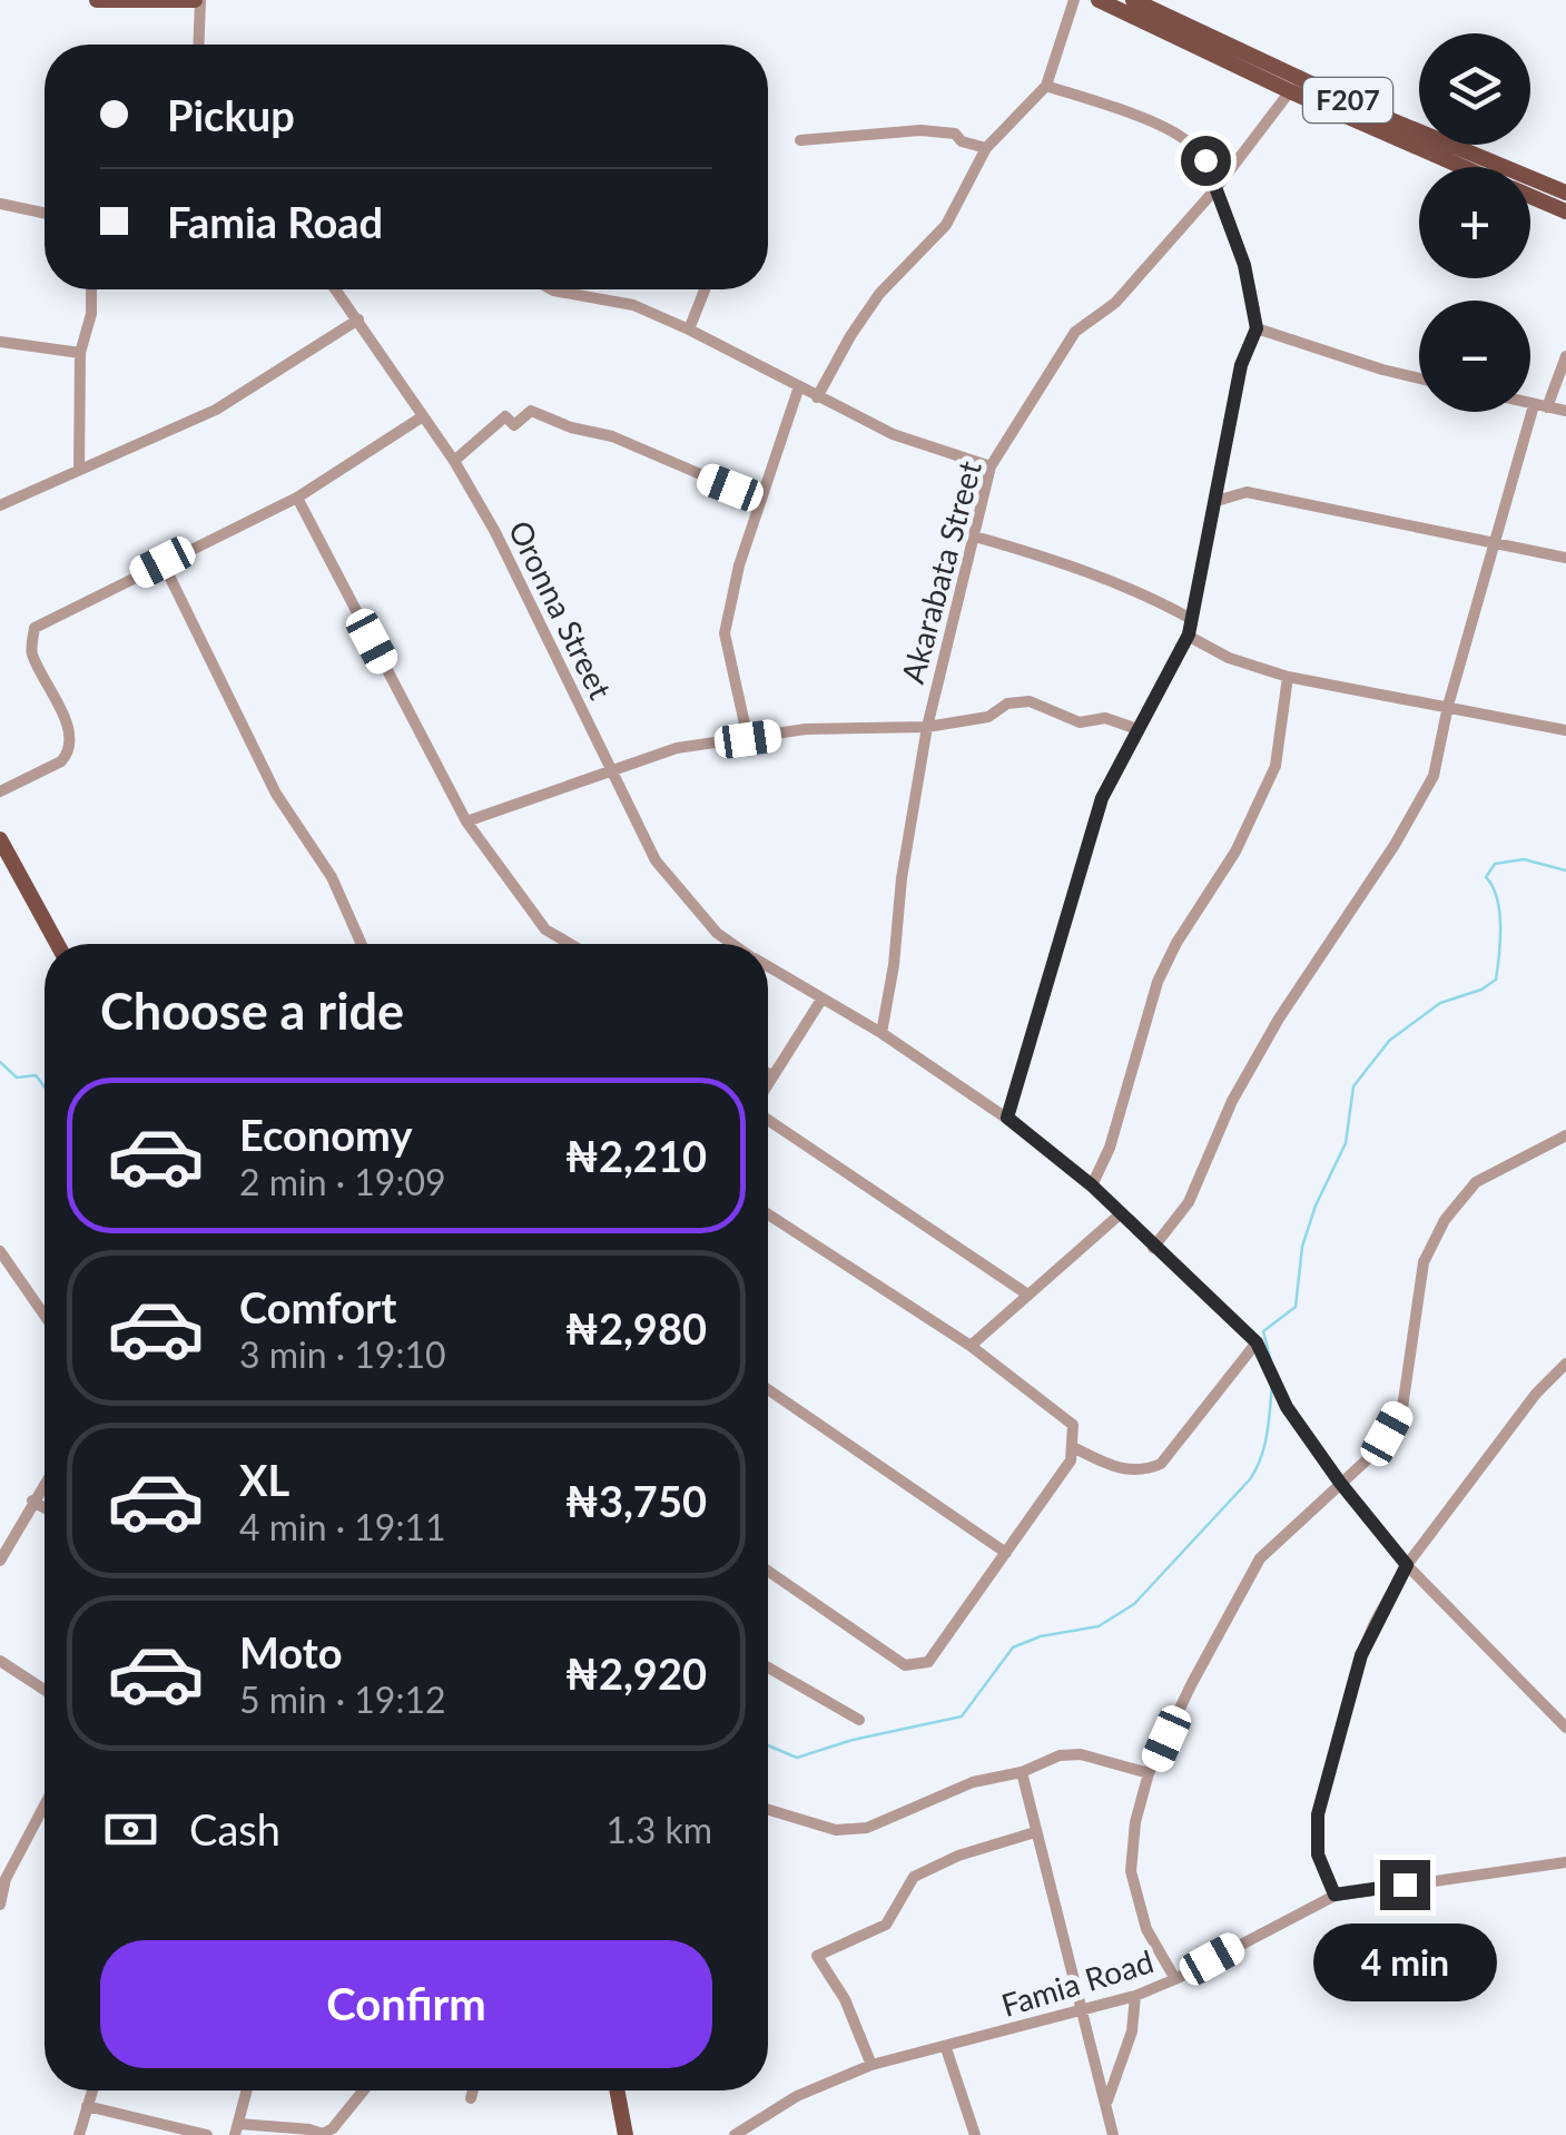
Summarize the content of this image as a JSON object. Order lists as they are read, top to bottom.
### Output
{
  "streets": {
    "main road": ["F207"],
    "street": ["Akarabata Street", "Oronna Street", "Famia Road"]
  },
  "crossings": [
    ["F207", "Akarabata Street"],
    ["Akarabata Street", "Oronna Street"]
  ],
  "page": {
    "map_buttons": ["+", "−"],
    "banner": ["Pickup", "Famia Road"],
    "heading": "Choose a ride",
    "list": [
      {
        "name": "Economy",
        "note": "2 min · 19:09",
        "value": "₦2,210"
      },
      {
        "name": "Comfort",
        "note": "3 min · 19:10",
        "value": "₦2,980"
      },
      {
        "name": "XL",
        "note": "4 min · 19:11",
        "value": "₦3,750"
      },
      {
        "name": "Moto",
        "note": "5 min · 19:12",
        "value": "₦2,920"
      }
    ],
    "pay": ["Cash", "1.3 km"],
    "buttons": "Confirm",
    "bubble": "4 min"
  }
}
